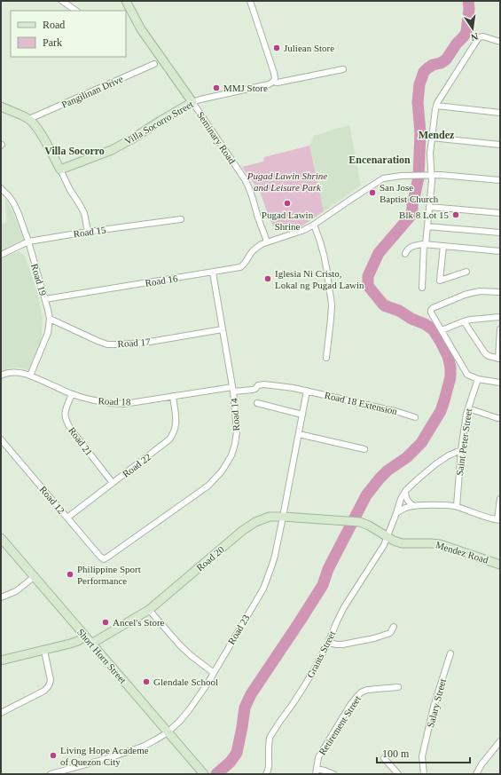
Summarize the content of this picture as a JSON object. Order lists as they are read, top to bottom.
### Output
{
  "streets": {
    "street": [
      "Pangilinan Drive",
      "Villa Socorro Street",
      "Seminary Road",
      "Road 15",
      "Road 19",
      "Road 16",
      "Road 17",
      "Road 18",
      "Road 18 Extension",
      "Road 14",
      "Road 21",
      "Saint Peter Street",
      "Road 22",
      "Road 12",
      "Mendez Road",
      "Road 20",
      "Road 23",
      "Grants Street",
      "Short Horn Street",
      "Salary Street",
      "Retirement Street"
    ]
  },
  "crossings": [
    ["Villa Socorro Street", "Seminary Road"],
    ["Seminary Road", "Road 16"],
    ["Road 15", "Road 19"],
    ["Road 19", "Road 16"],
    ["Road 19", "Road 17"],
    ["Road 19", "Road 18"],
    ["Road 16", "Road 14"],
    ["Road 17", "Road 14"],
    ["Road 18", "Road 18 Extension"],
    ["Road 18", "Road 14"],
    ["Road 18", "Road 21"],
    ["Road 18", "Road 22"],
    ["Road 18", "Road 23"],
    ["Road 18 Extension", "Road 23"],
    ["Road 14", "Road 12"],
    ["Road 21", "Road 22"],
    ["Saint Peter Street", "Grants Street"],
    ["Road 22", "Road 12"],
    ["Mendez Road", "Road 20"],
    ["Mendez Road", "Grants Street"],
    ["Road 20", "Road 23"],
    ["Road 20", "Short Horn Street"],
    ["Road 23", "Short Horn Street"]
  ],
  "districts": ["Mendez", "Villa Socorro", "Encenaration"],
  "parks": ["Pugad Lawin Shrine and Leisure Park"],
  "places": [
    "Juliean Store",
    "MMJ Store",
    "San Jose Baptist Church",
    "Pugad Lawin Shrine",
    "Blk 8 Lot 15",
    "Iglesia Ni Cristo, Lokal ng Pugad Lawin",
    "Philippine Sport Performance",
    "Ancel's Store",
    "Glendale School",
    "Living Hope Academe of Quezon City"
  ],
  "legend": ["Road", "Park"],
  "scale_bar": "100 m",
  "north": "bottom"
}
